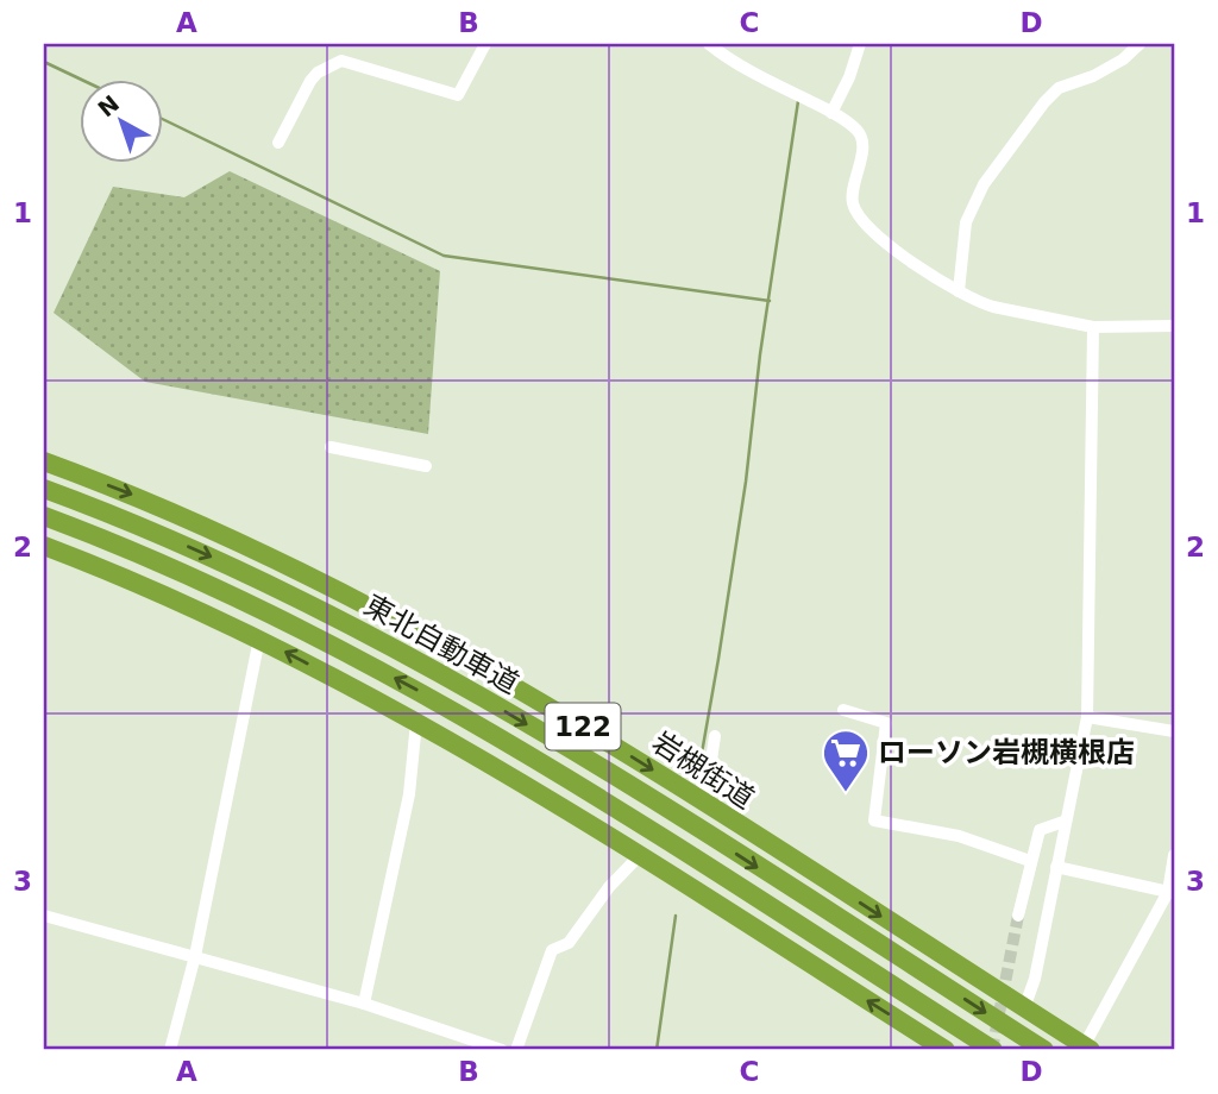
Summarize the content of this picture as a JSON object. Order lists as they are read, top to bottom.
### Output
{
  "streets": {
    "highway": ["東北自動車道", "122", "岩槻街道"]
  },
  "places": {
    "supermarket": ["ローソン岩槻横根店"]
  },
  "north": "top left",
  "grid": {
    "columns": [
      "A",
      "B",
      "C",
      "D"
    ],
    "rows": ["1", "2", "3"]
  }
}
